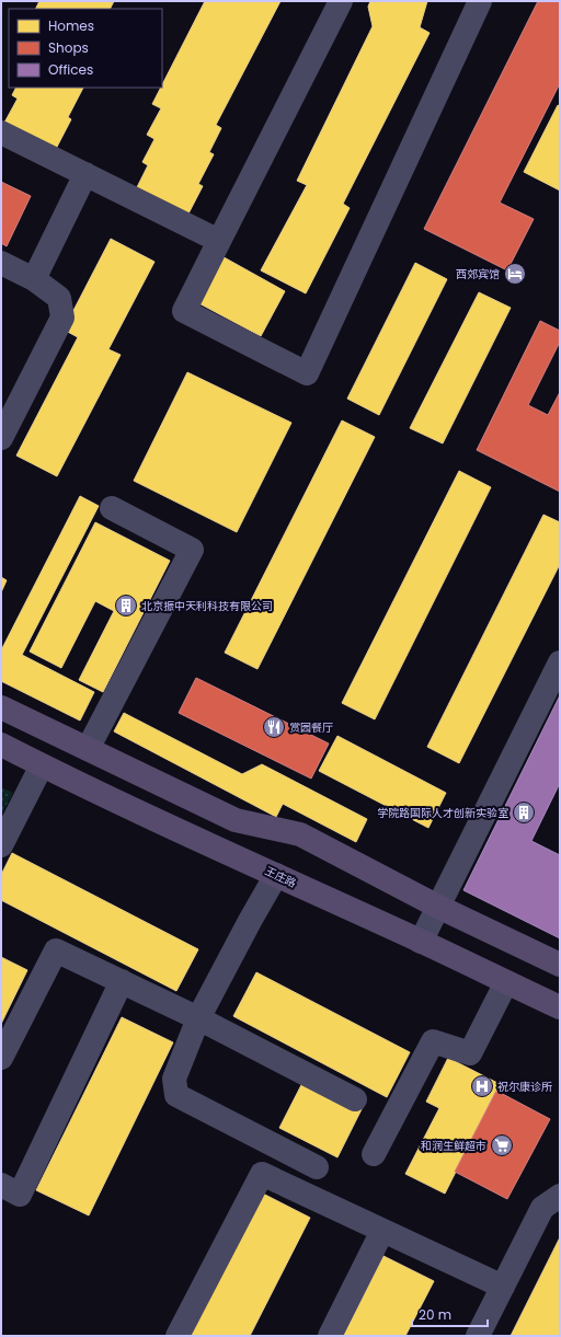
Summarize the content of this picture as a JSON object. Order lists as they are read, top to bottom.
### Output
{
  "streets": {
    "main road": ["王庄路"]
  },
  "places": {
    "hotel": ["西郊宾馆"],
    "building": ["北京振中天利科技有限公司", "学院路国际人才创新实验室"],
    "restaurant": ["赏园餐厅"],
    "hospital": ["祝尔康诊所"],
    "supermarket": ["和润生鲜超市"]
  },
  "legend": ["Homes", "Shops", "Offices"],
  "scale_bar": "20 m"
}
